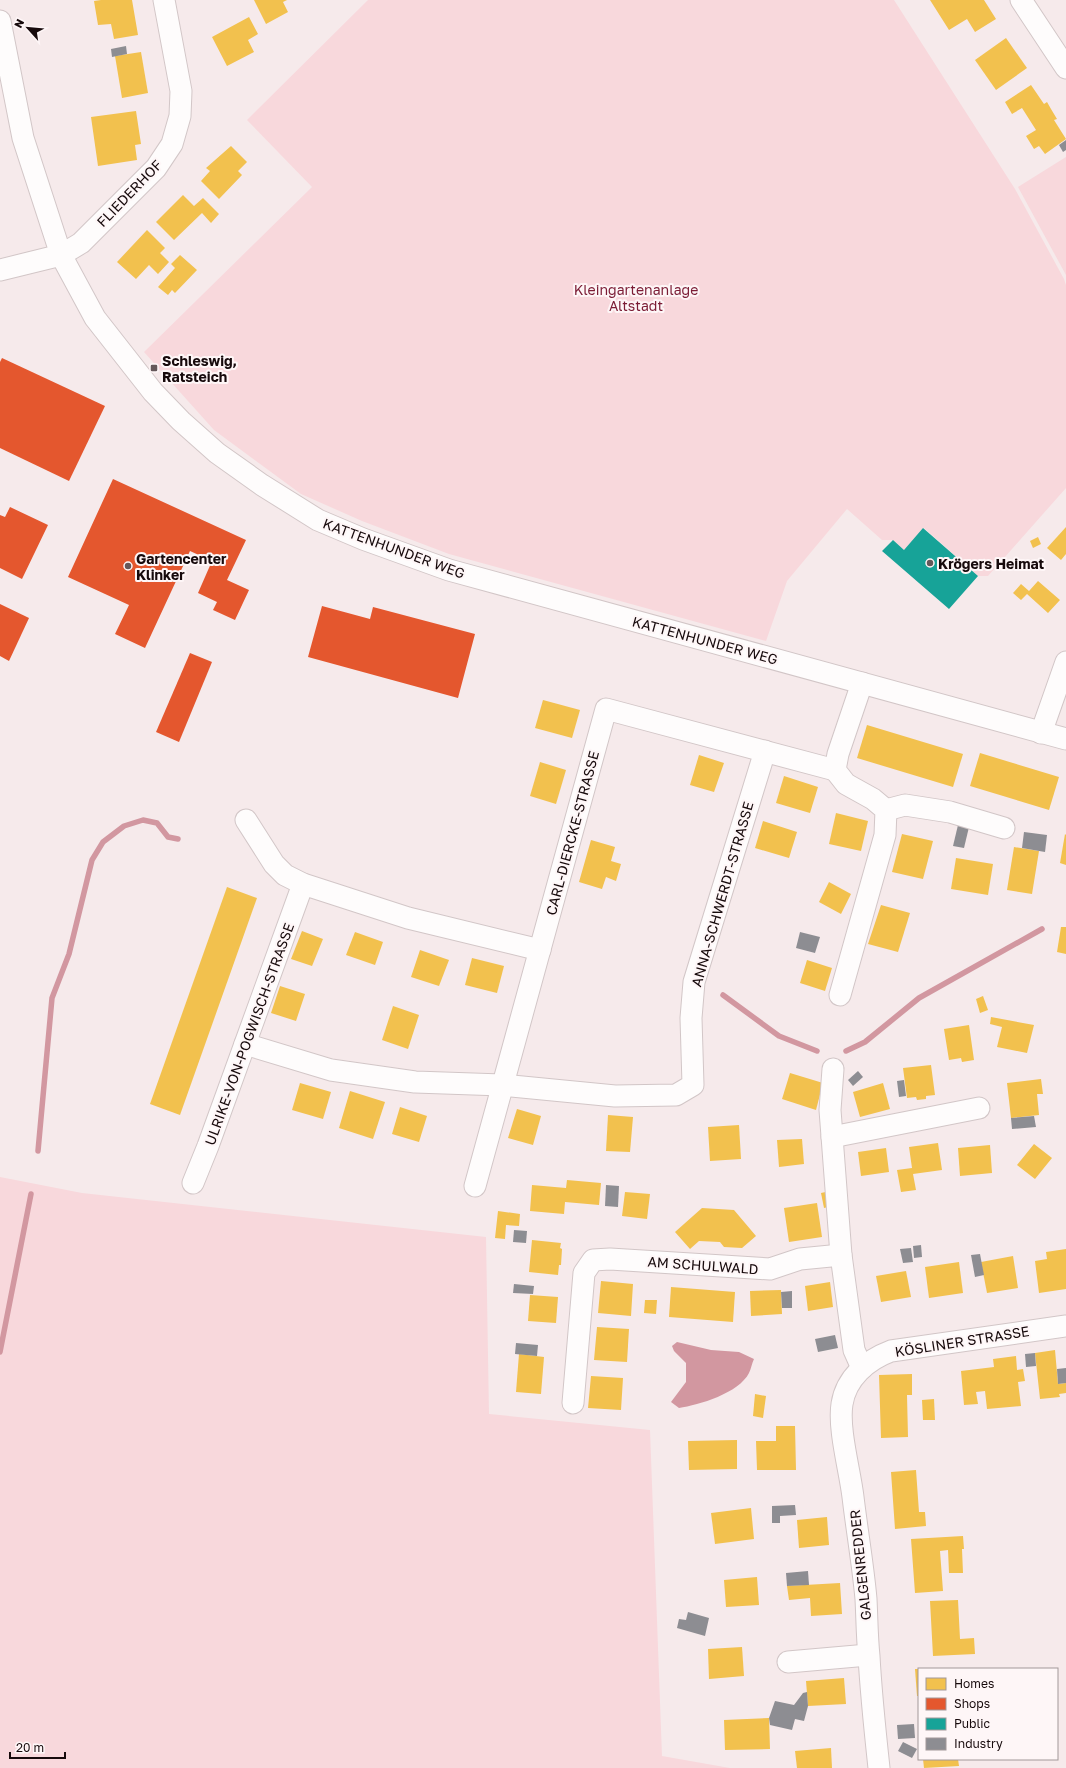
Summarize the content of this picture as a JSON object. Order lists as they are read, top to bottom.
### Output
{
  "streets": {
    "street": [
      "FLIEDERHOF",
      "KATTENHUNDER WEG",
      "CARL-DIERCKE-STRASSE",
      "ANNA-SCHWERDT-STRASSE",
      "ULRIKE-VON-POGWISCH-STRASSE",
      "AM SCHULWALD",
      "KÖSLINER STRASSE",
      "GALGENREDDER"
    ]
  },
  "crossings": [
    ["FLIEDERHOF", "KATTENHUNDER WEG"],
    ["CARL-DIERCKE-STRASSE", "ANNA-SCHWERDT-STRASSE"],
    ["KÖSLINER STRASSE", "GALGENREDDER"]
  ],
  "parks": ["Kleingartenanlage Altstadt"],
  "places": {
    "transit": ["Schleswig, Ratsteich"],
    "other": ["Krögers Heimat", "Gartencenter Klinker"]
  },
  "legend": [
    "Homes",
    "Shops",
    "Public",
    "Industry"
  ],
  "scale_bar": "20 m",
  "north": "top left"
}
